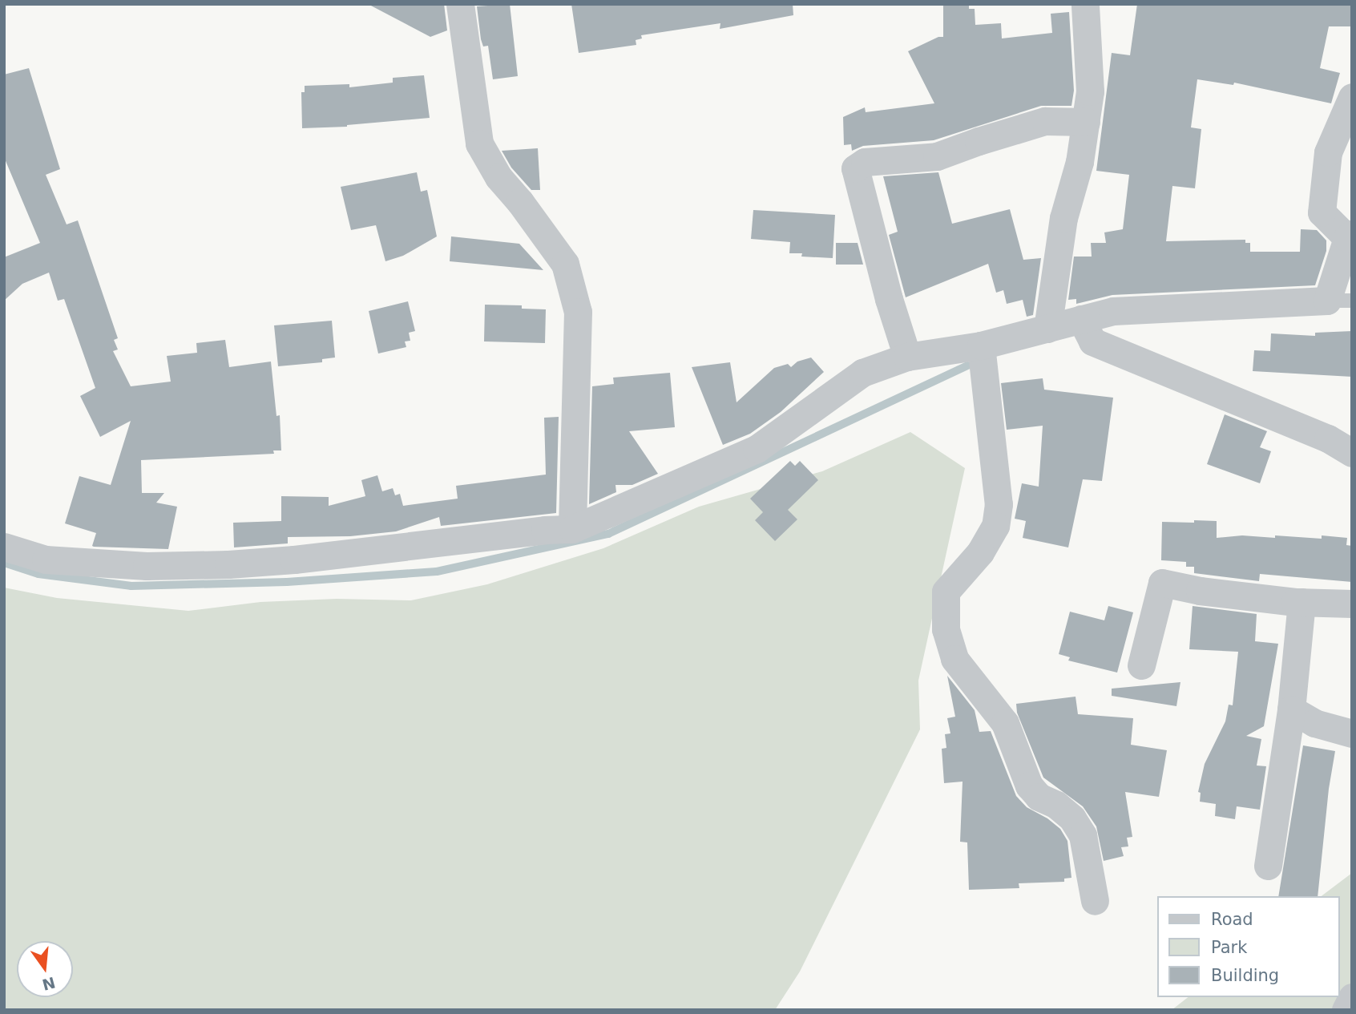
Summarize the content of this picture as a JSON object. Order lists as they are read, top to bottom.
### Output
{
  "legend": ["Road", "Park", "Building"],
  "north": "bottom"
}
